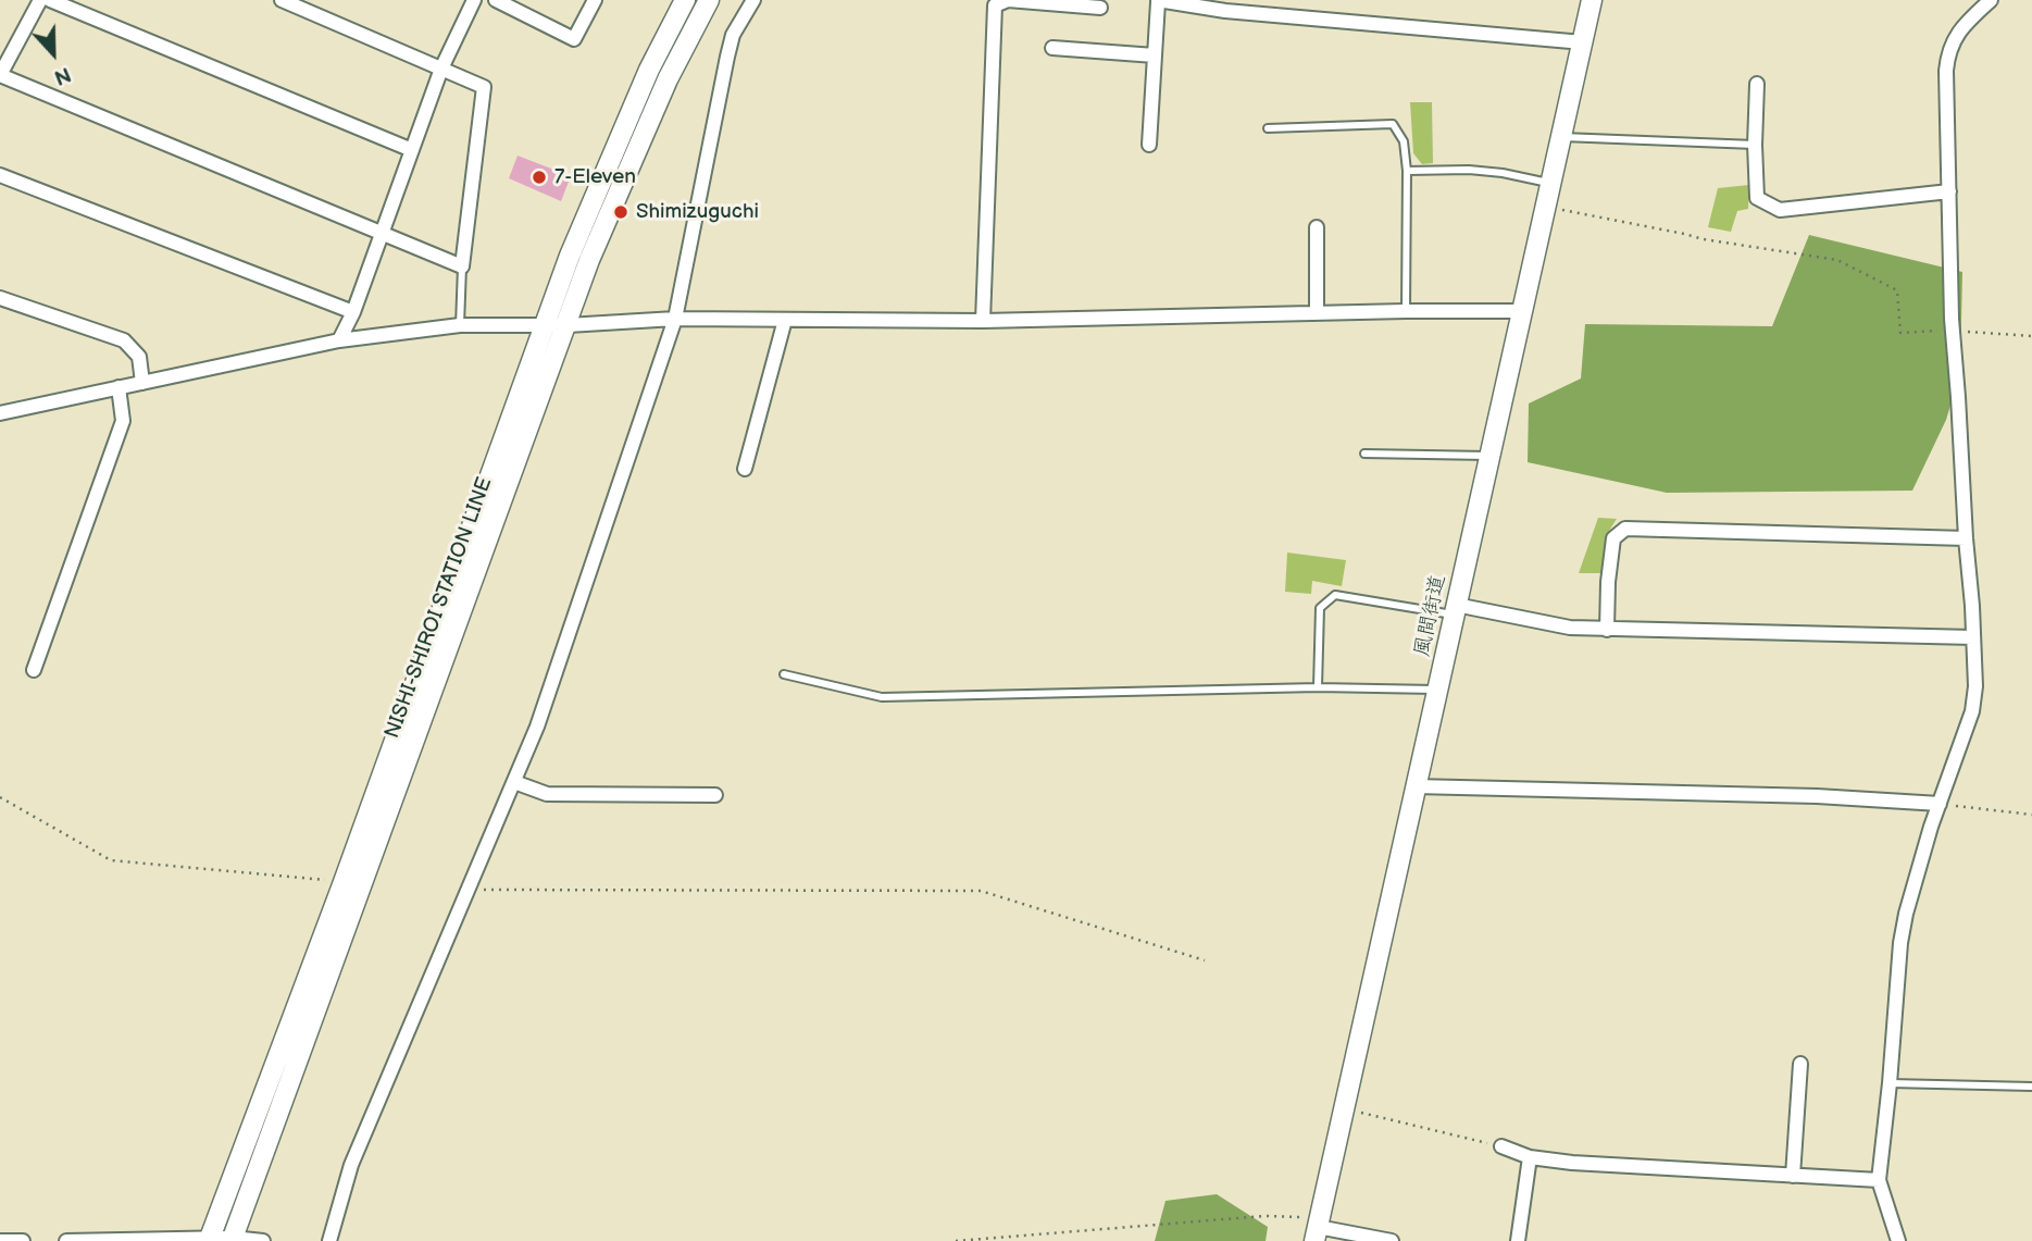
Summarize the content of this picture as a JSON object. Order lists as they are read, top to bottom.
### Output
{
  "streets": {
    "main road": ["NISHI-SHIROI STATION LINE", "風間街道"]
  },
  "places": ["7-Eleven", "Shimizuguchi"],
  "north": "bottom"
}
